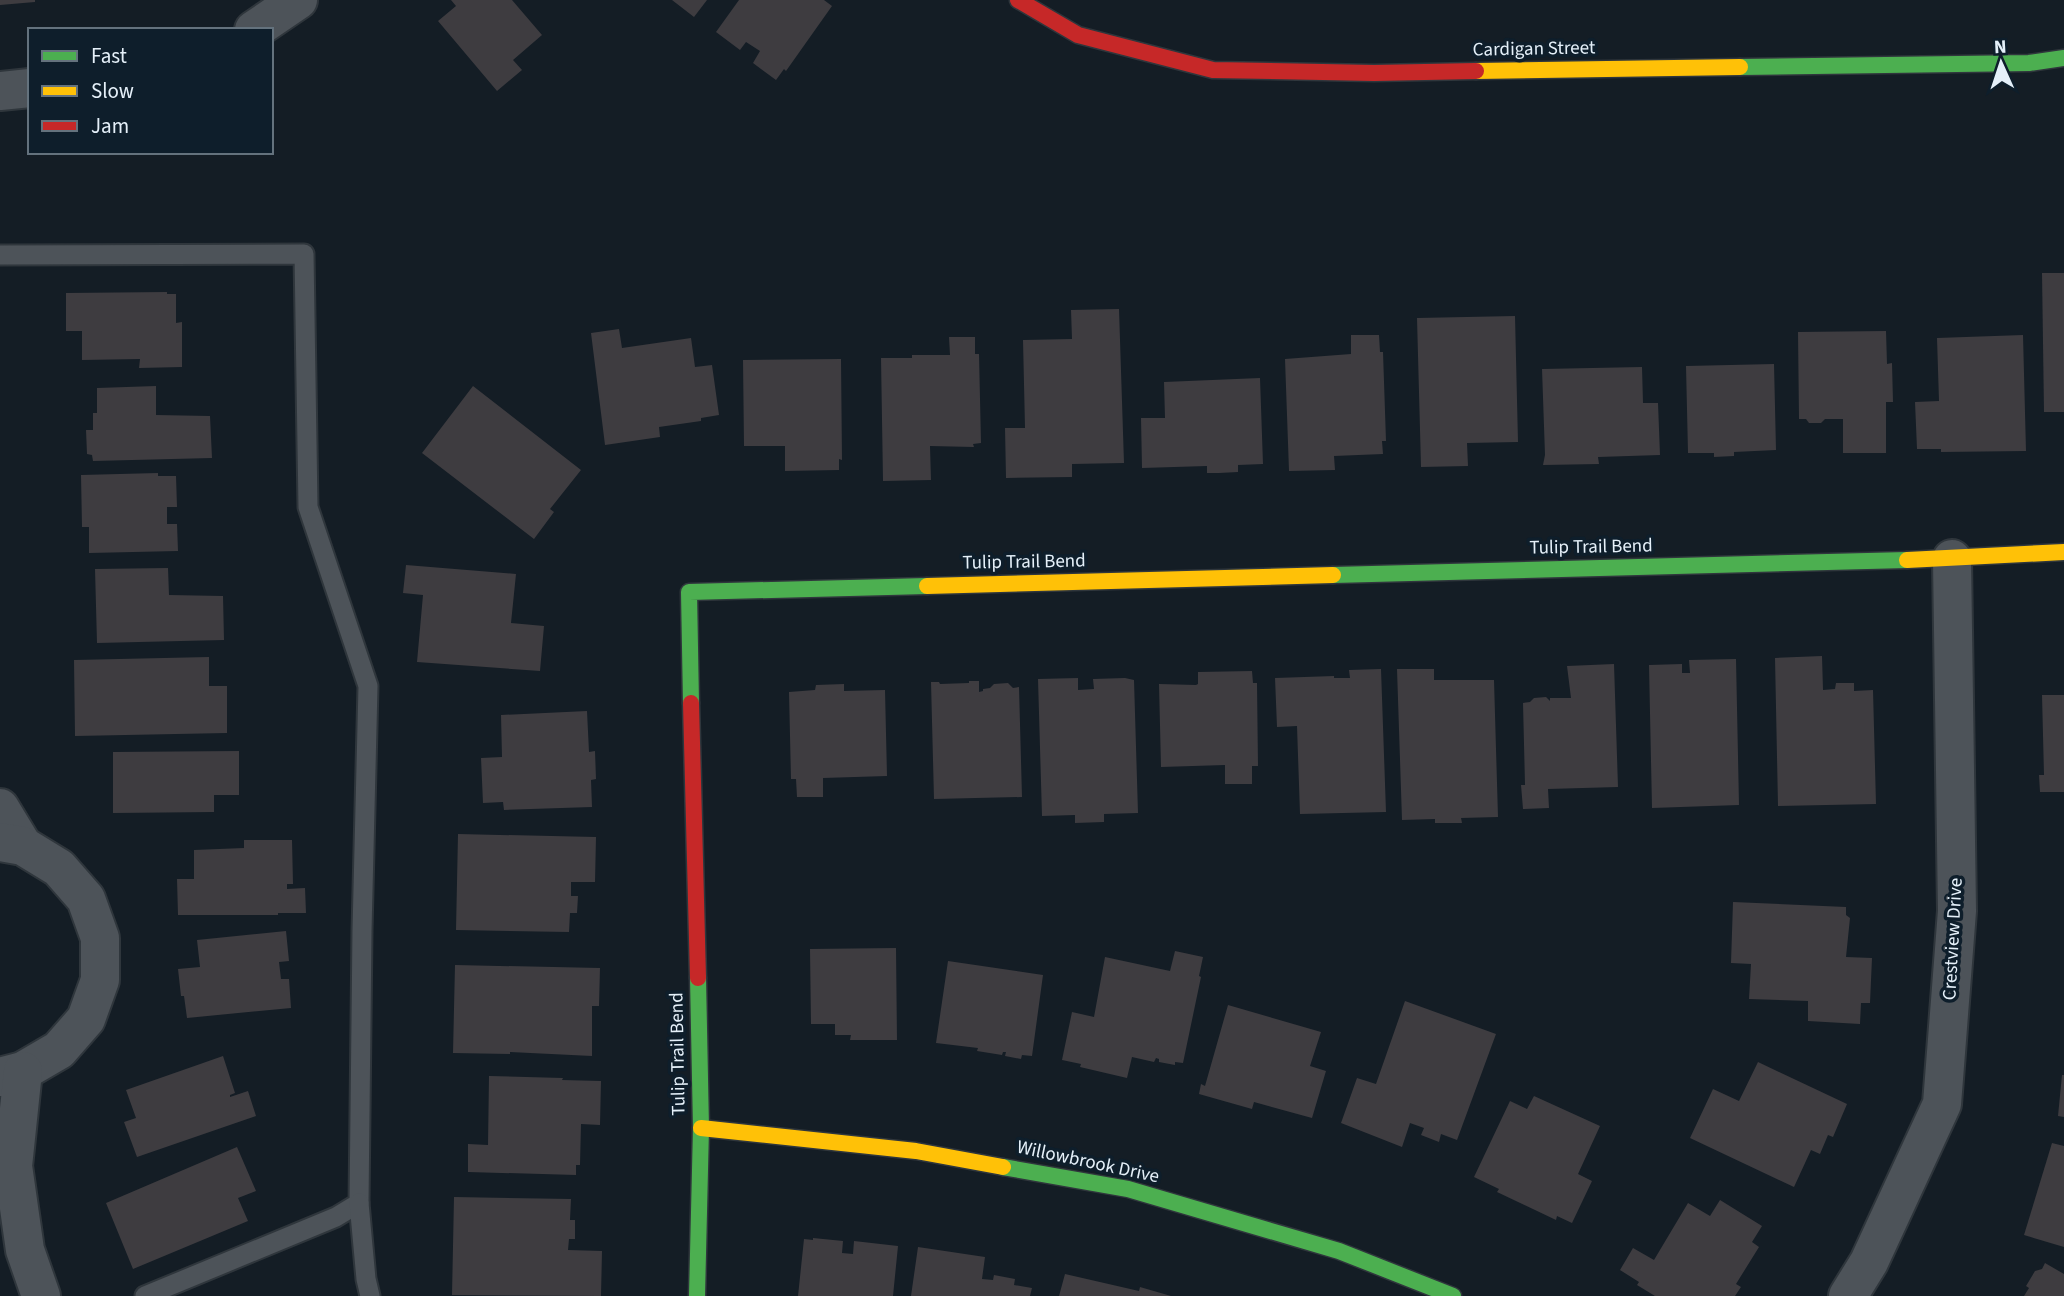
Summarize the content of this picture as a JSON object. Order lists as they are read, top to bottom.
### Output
{
  "streets": {
    "street": [
      "Cardigan Street",
      "Tulip Trail Bend",
      "Crestview Drive",
      "Willowbrook Drive"
    ]
  },
  "crossings": [
    ["Tulip Trail Bend", "Crestview Drive"],
    ["Tulip Trail Bend", "Willowbrook Drive"]
  ],
  "legend": ["Fast", "Slow", "Jam"],
  "north": "top"
}
